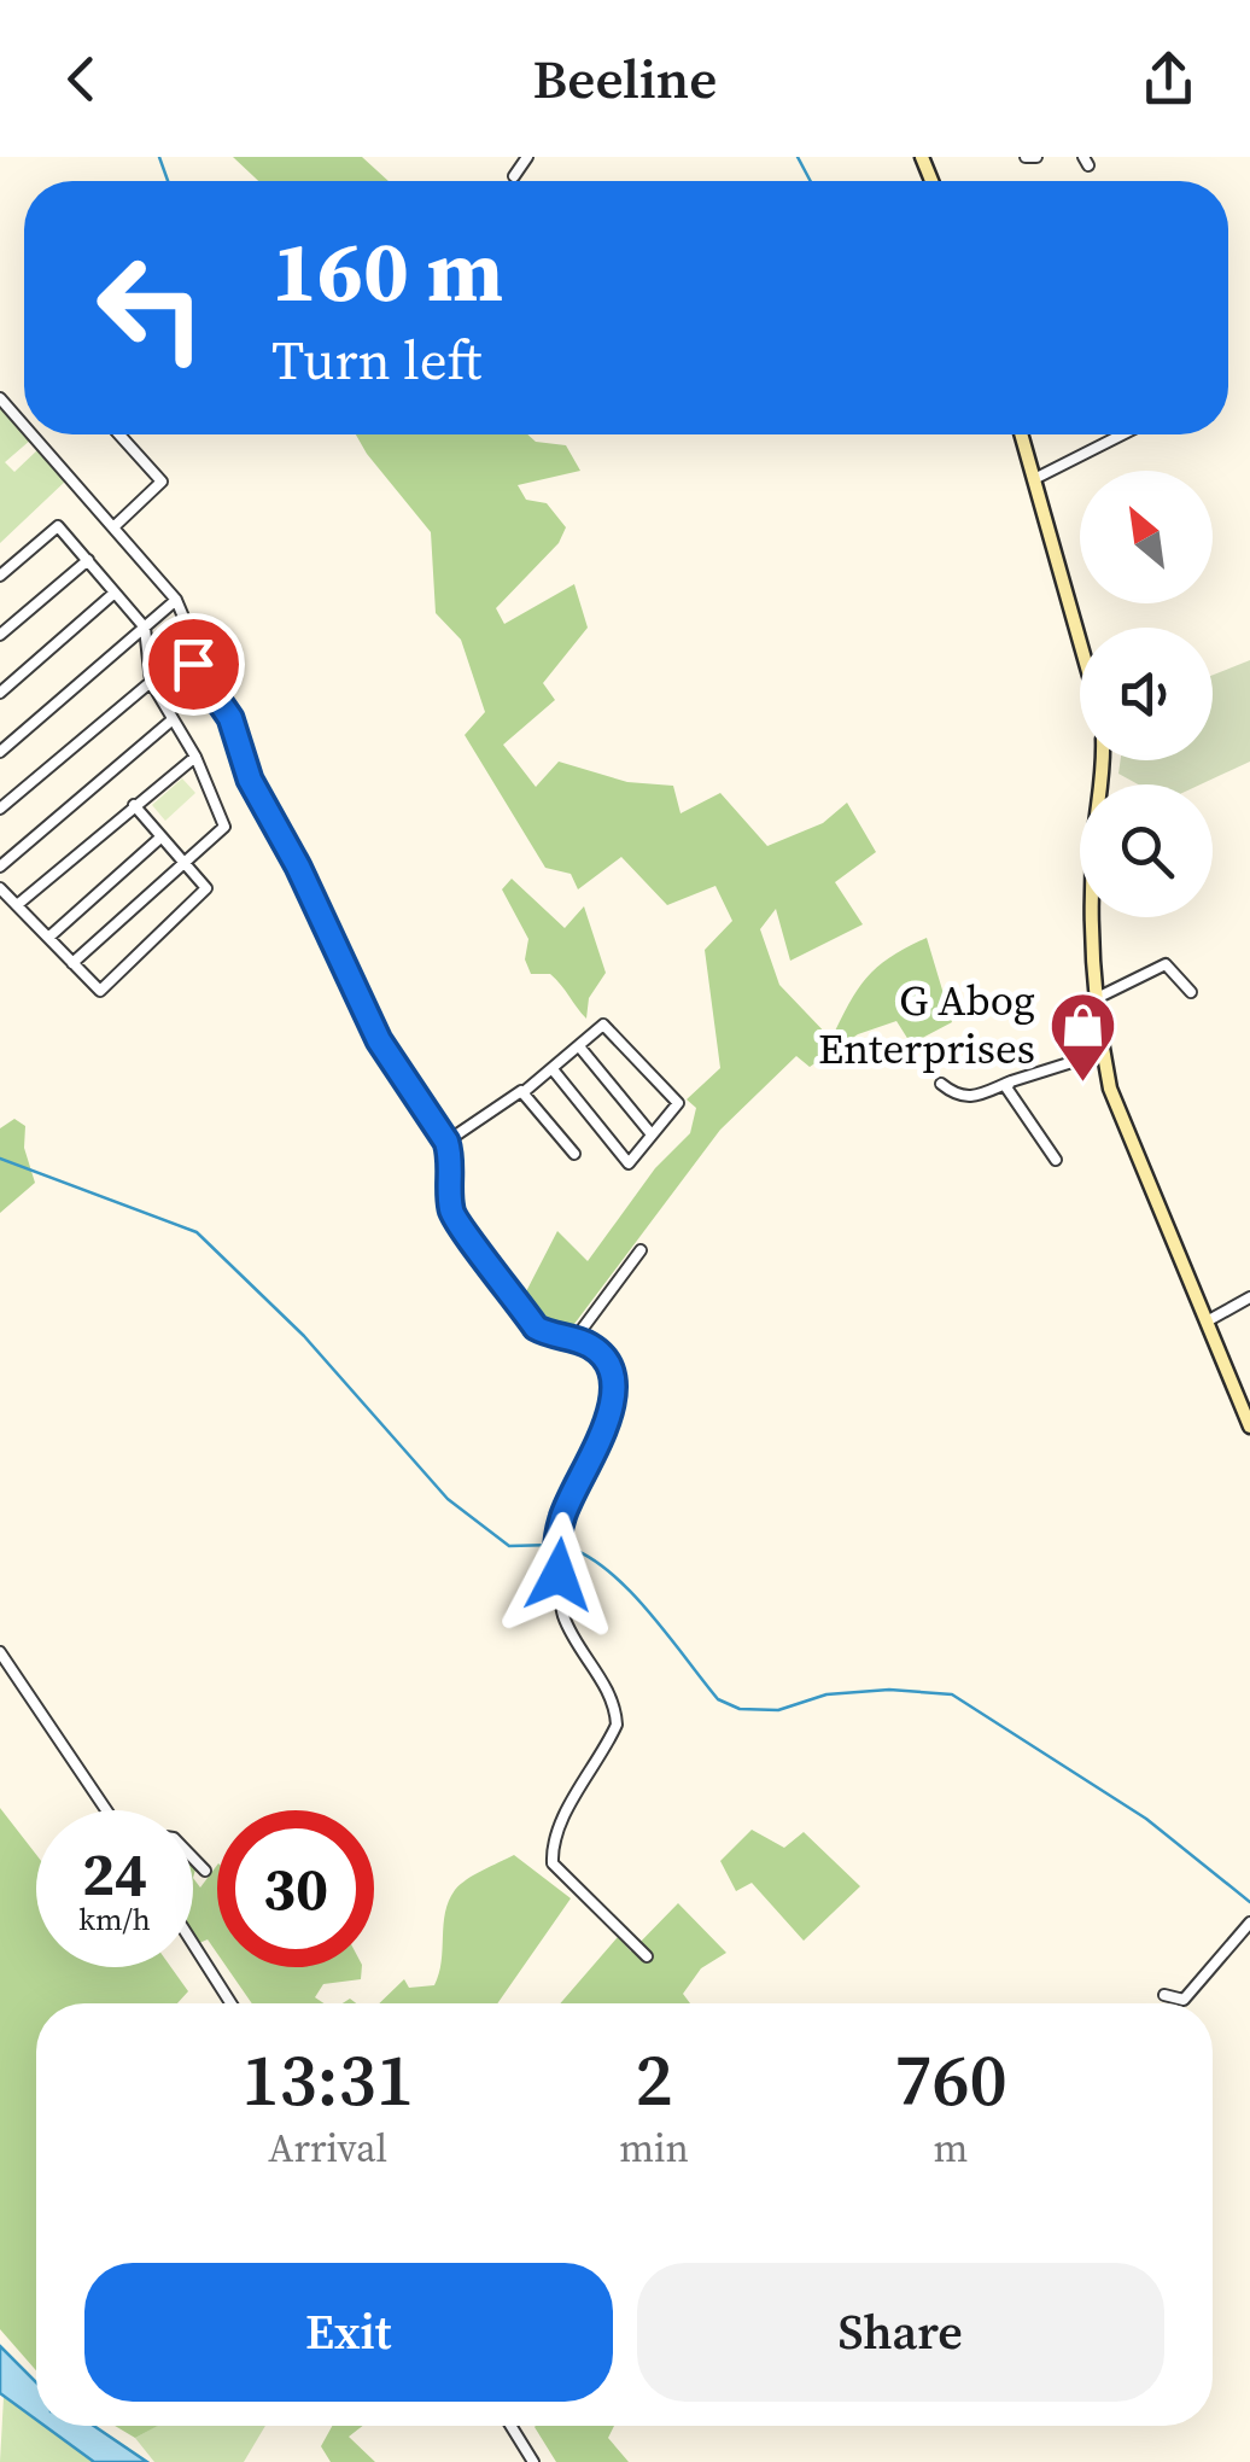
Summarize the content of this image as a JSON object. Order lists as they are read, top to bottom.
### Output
{
  "places": {
    "shop": ["G Abog Enterprises"]
  },
  "north": "top left",
  "page": {
    "header": "Beeline",
    "turn": ["160 m", "Turn left"],
    "speed": "24 km/h",
    "limit": "30",
    "eta": [
      "13:31",
      "Arrival",
      "2",
      "min",
      "760",
      "m"
    ],
    "buttons": ["Exit", "Share"]
  }
}
